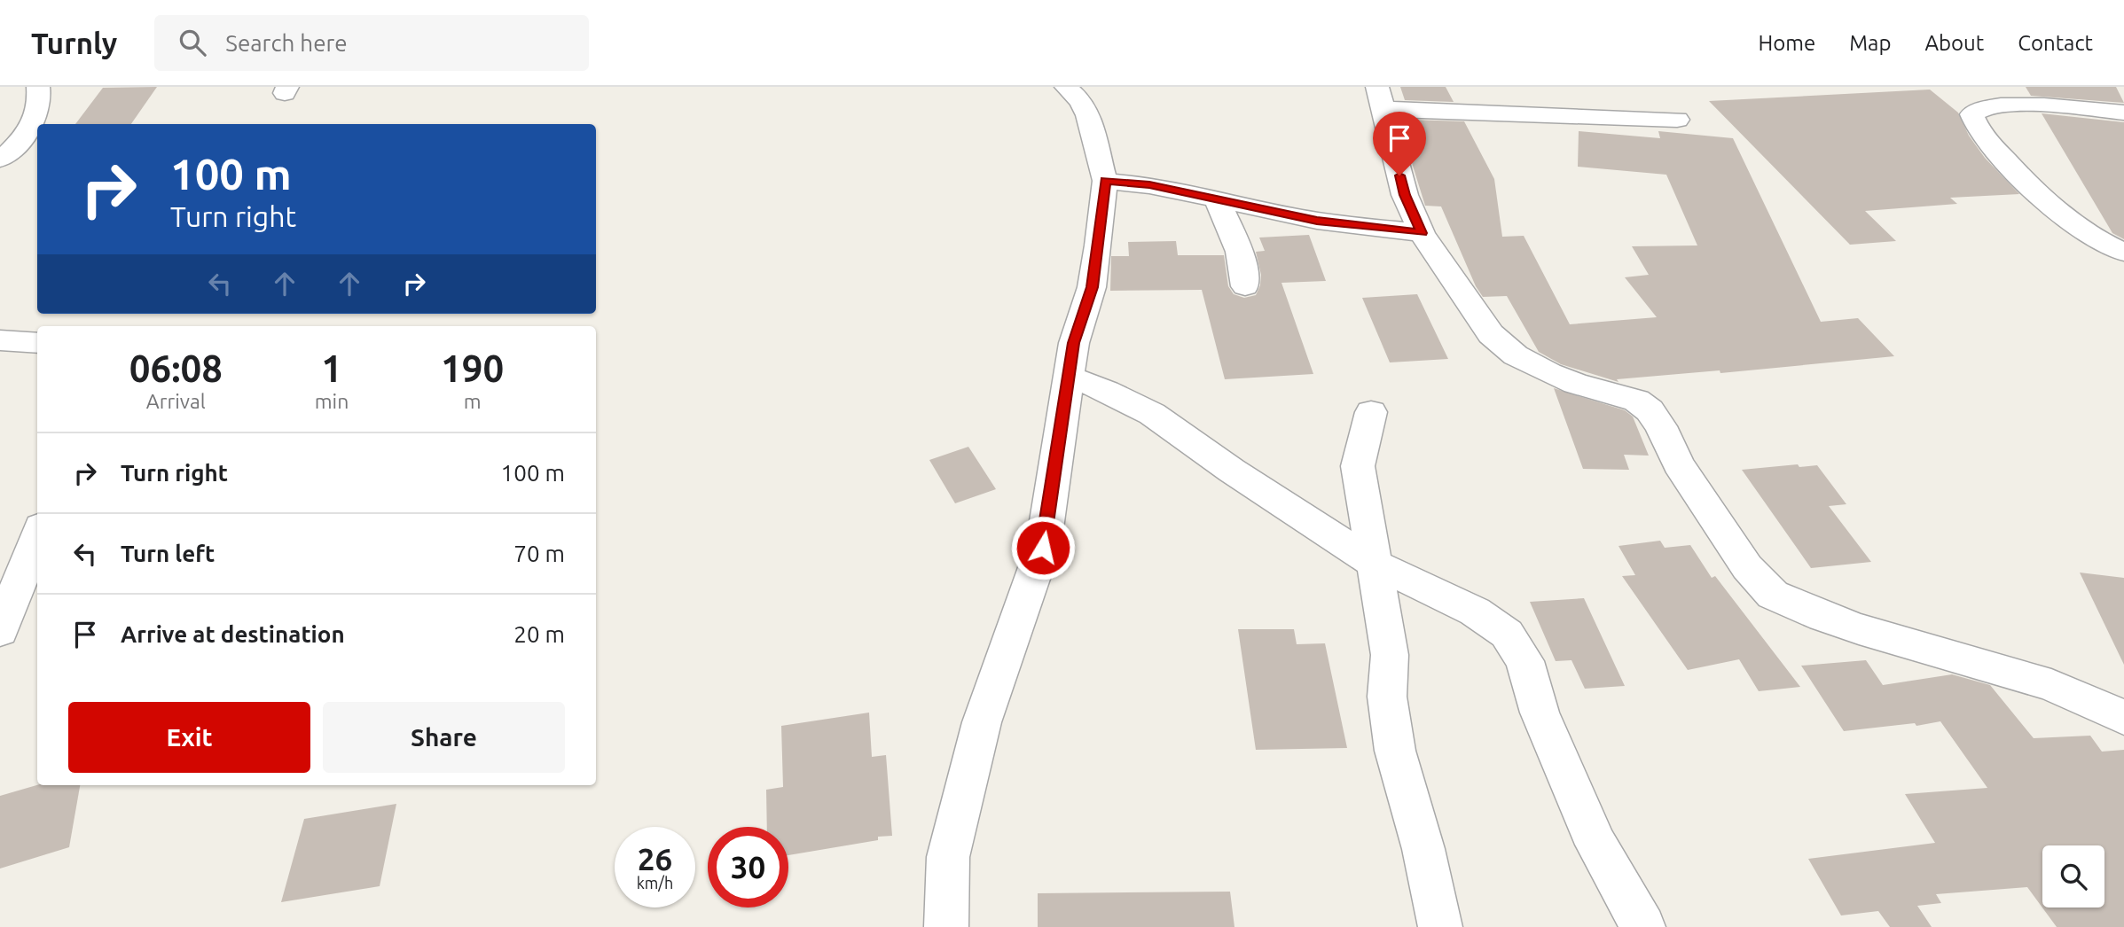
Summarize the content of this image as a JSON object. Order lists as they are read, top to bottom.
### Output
{
  "page": {
    "header": "Turnly",
    "search": "Search here",
    "nav": [
      "Home",
      "Map",
      "About",
      "Contact"
    ],
    "turn": ["100 m", "Turn right"],
    "eta": [
      "06:08",
      "Arrival",
      "1",
      "min",
      "190",
      "m"
    ],
    "list": [
      {
        "name": "Turn right",
        "value": "100 m"
      },
      {
        "name": "Turn left",
        "value": "70 m"
      },
      {
        "name": "Arrive at destination",
        "value": "20 m"
      }
    ],
    "buttons": ["Exit", "Share"],
    "speed": "26 km/h",
    "limit": "30"
  }
}
